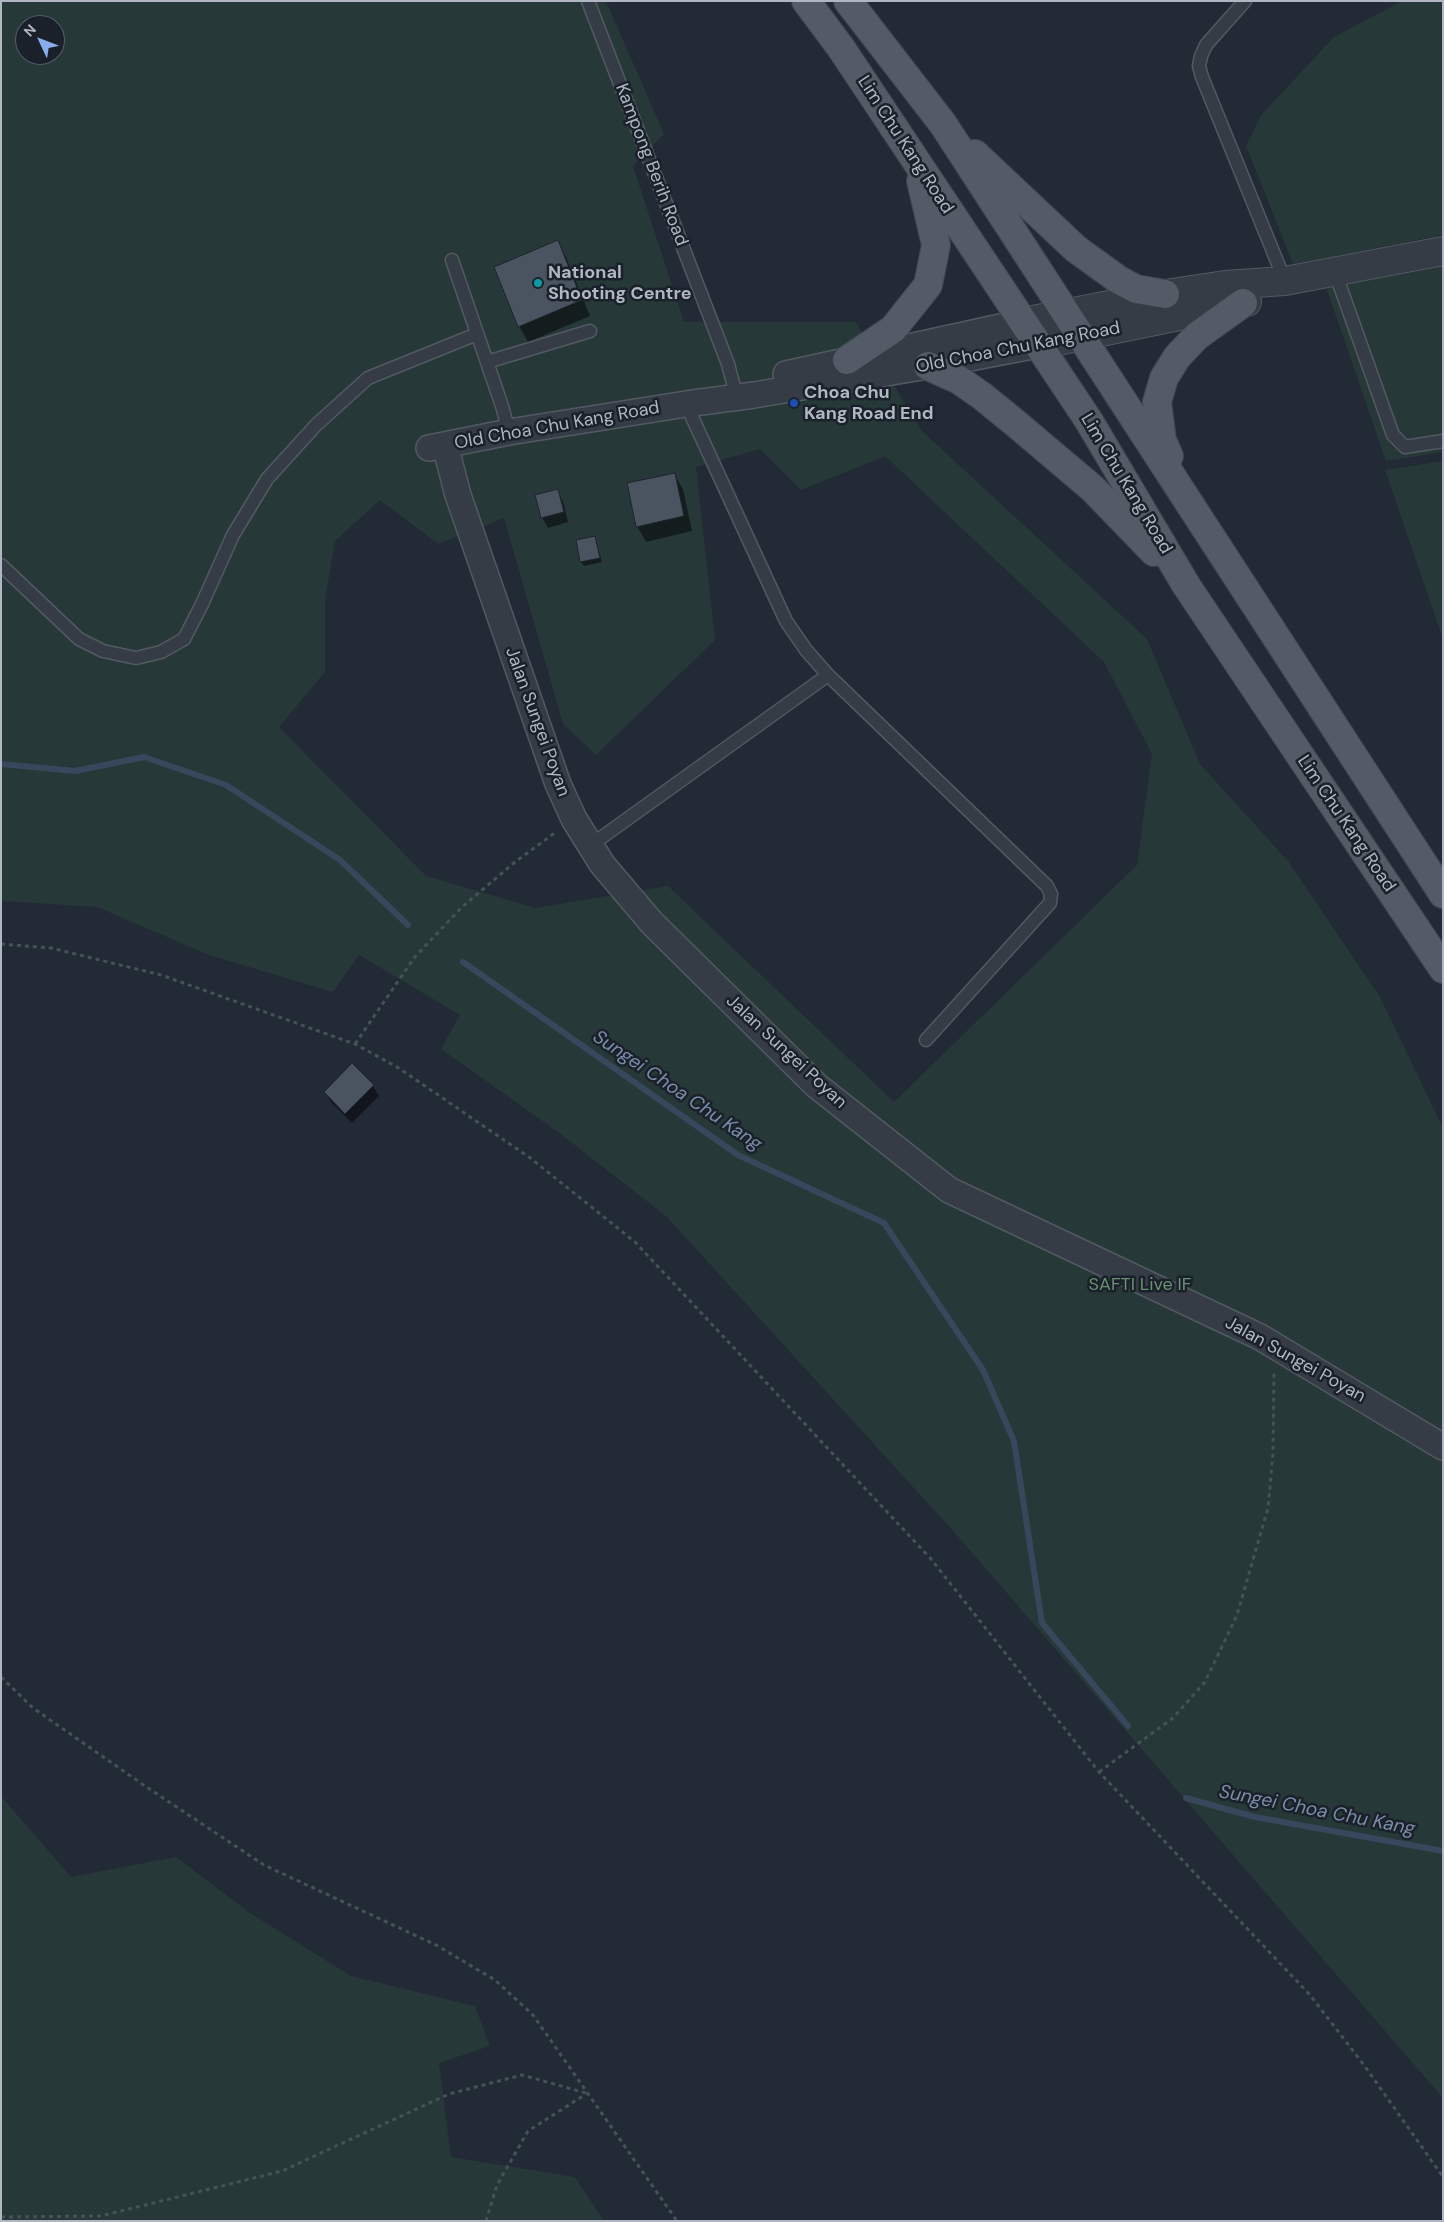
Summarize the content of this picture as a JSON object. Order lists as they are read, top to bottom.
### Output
{
  "streets": {
    "main road": ["Lim Chu Kang Road"],
    "street": ["Old Choa Chu Kang Road", "Jalan Sungei Poyan"],
    "lane": ["Kampong Berih Road"]
  },
  "crossings": [
    ["Lim Chu Kang Road", "Old Choa Chu Kang Road"],
    ["Kampong Berih Road", "Old Choa Chu Kang Road"],
    ["Old Choa Chu Kang Road", "Jalan Sungei Poyan"]
  ],
  "water": ["Sungei Choa Chu Kang"],
  "parks": ["SAFTI Live IF"],
  "places": ["National Shooting Centre", "Choa Chu Kang Road End"],
  "north": "top left"
}
